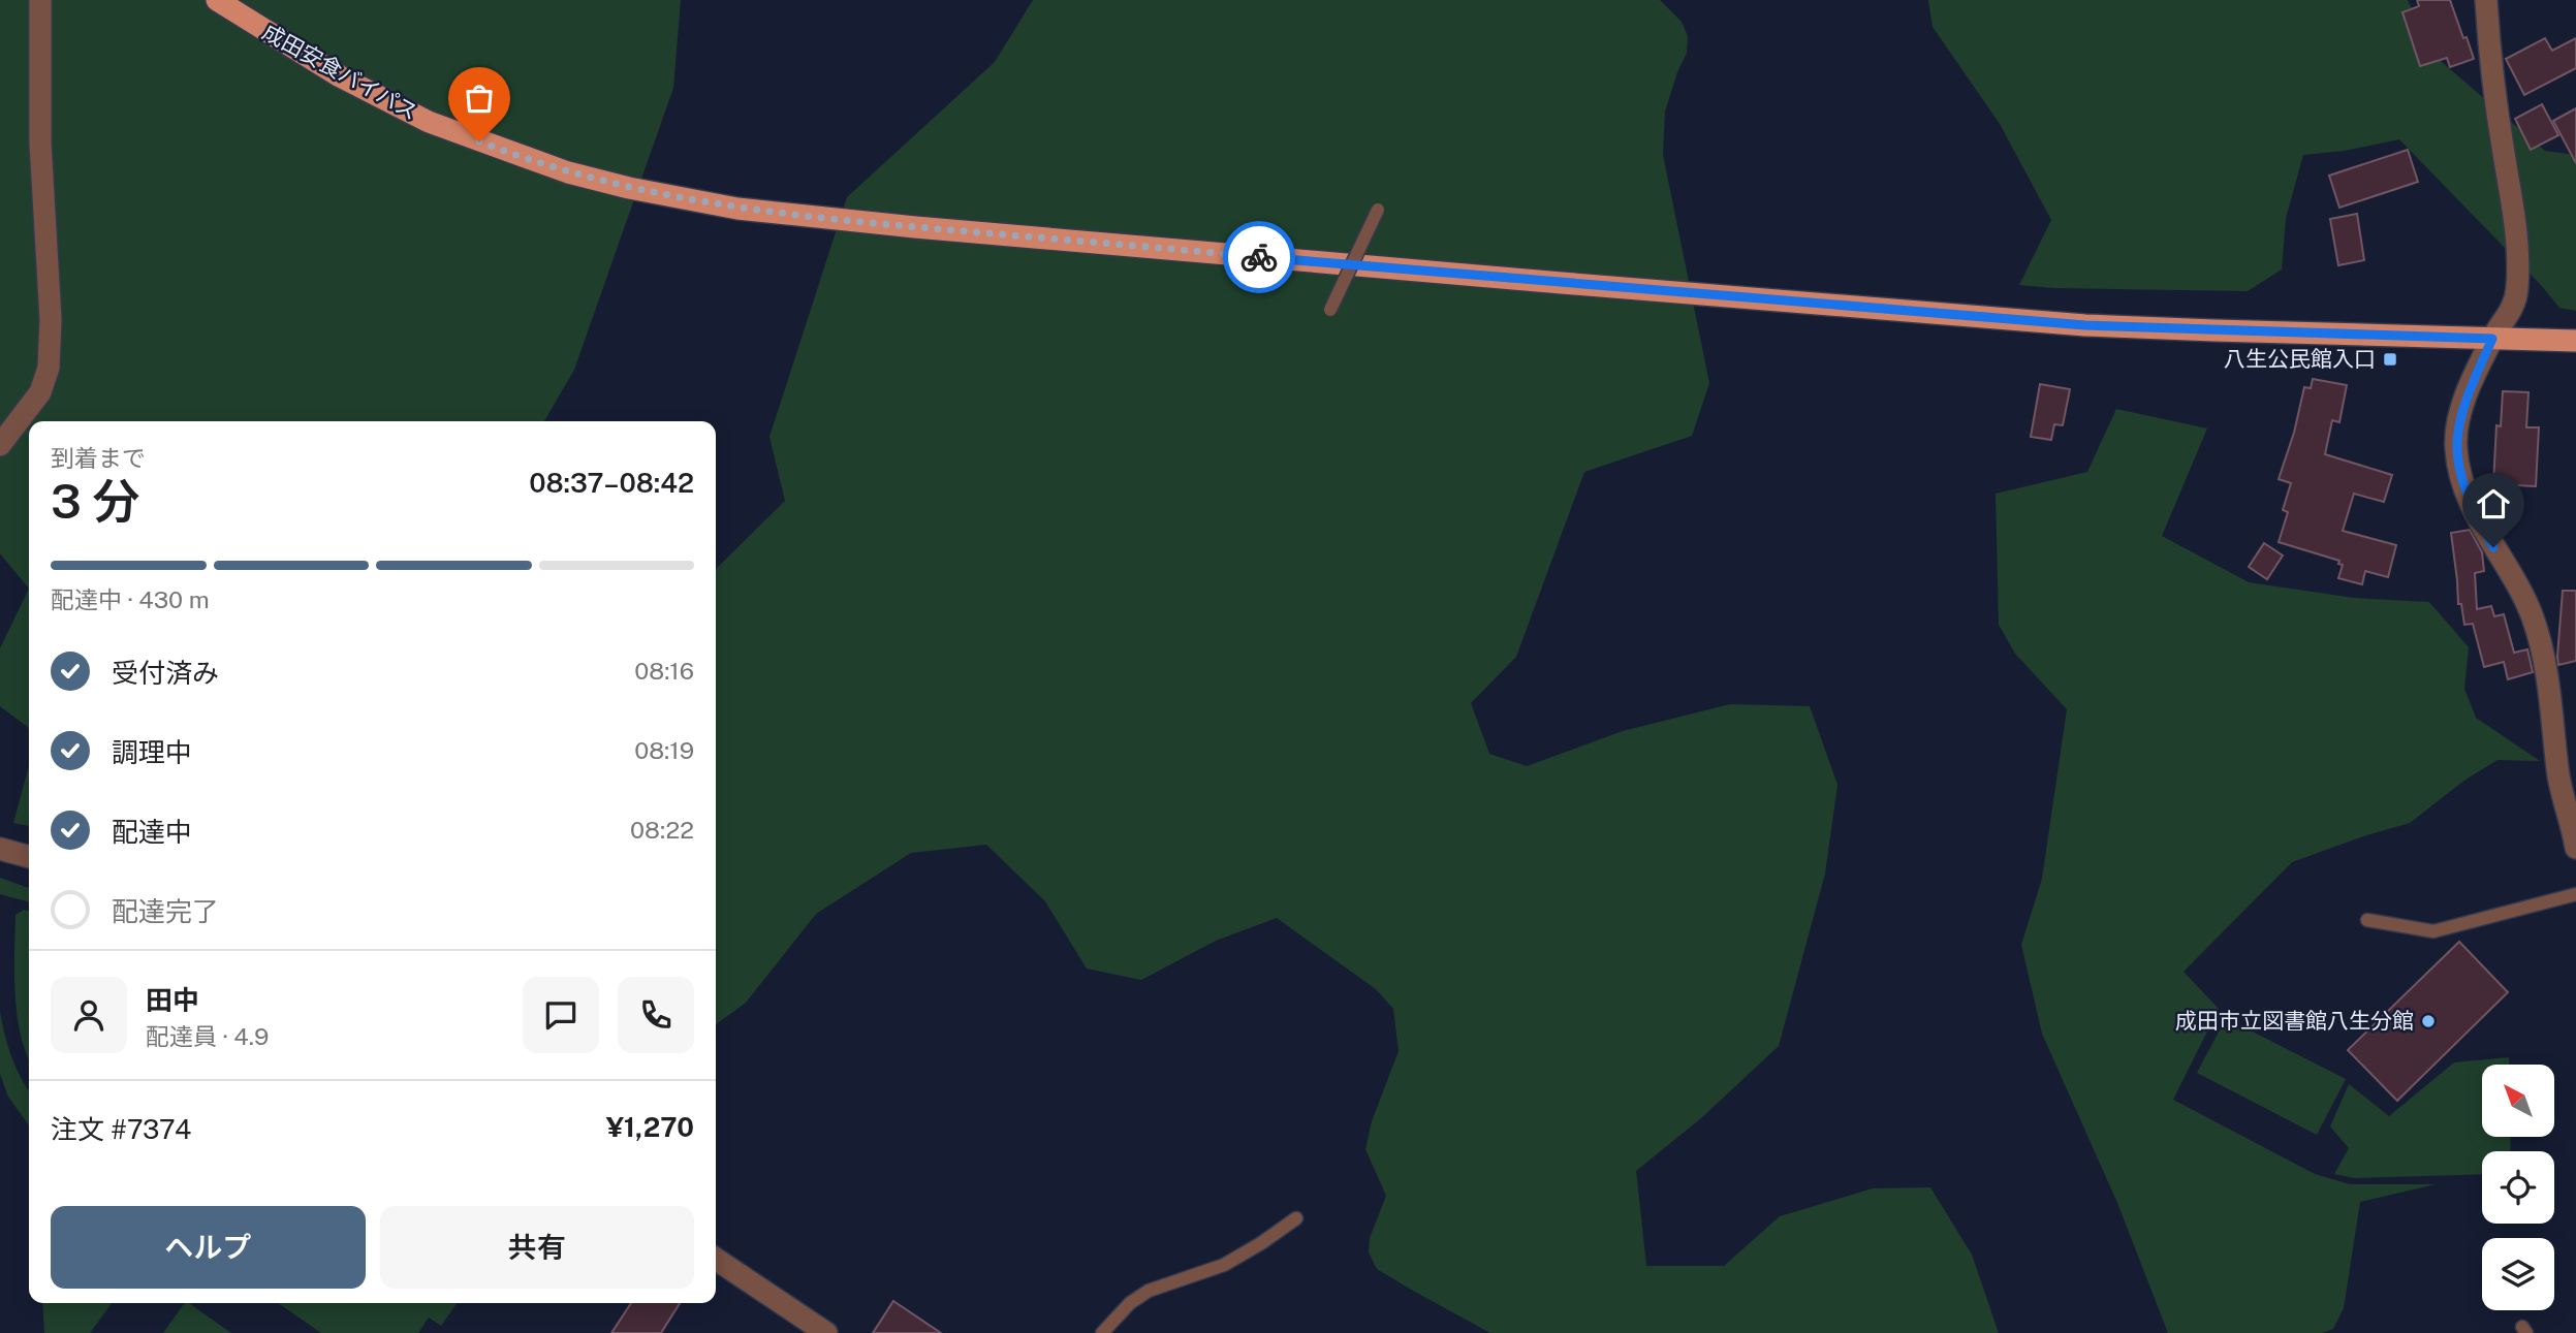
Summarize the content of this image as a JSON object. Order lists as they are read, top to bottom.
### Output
{
  "streets": {
    "main road": ["成田安食バイパス"]
  },
  "places": {
    "transit": ["八生公民館入口"],
    "other": ["成田市立図書館八生分館"]
  },
  "north": "top left",
  "page": {
    "heading": ["3 分", "到着まで", "08:37–08:42"],
    "panel": [
      "田中",
      "配達員 · 4.9",
      "注文 #7374",
      "¥1,270"
    ],
    "bar": "配達中 · 430 m",
    "list": [
      ["受付済み", "08:16"],
      ["調理中", "08:19"],
      ["配達中", "08:22"],
      "配達完了"
    ],
    "buttons": ["ヘルプ", "共有"]
  }
}
